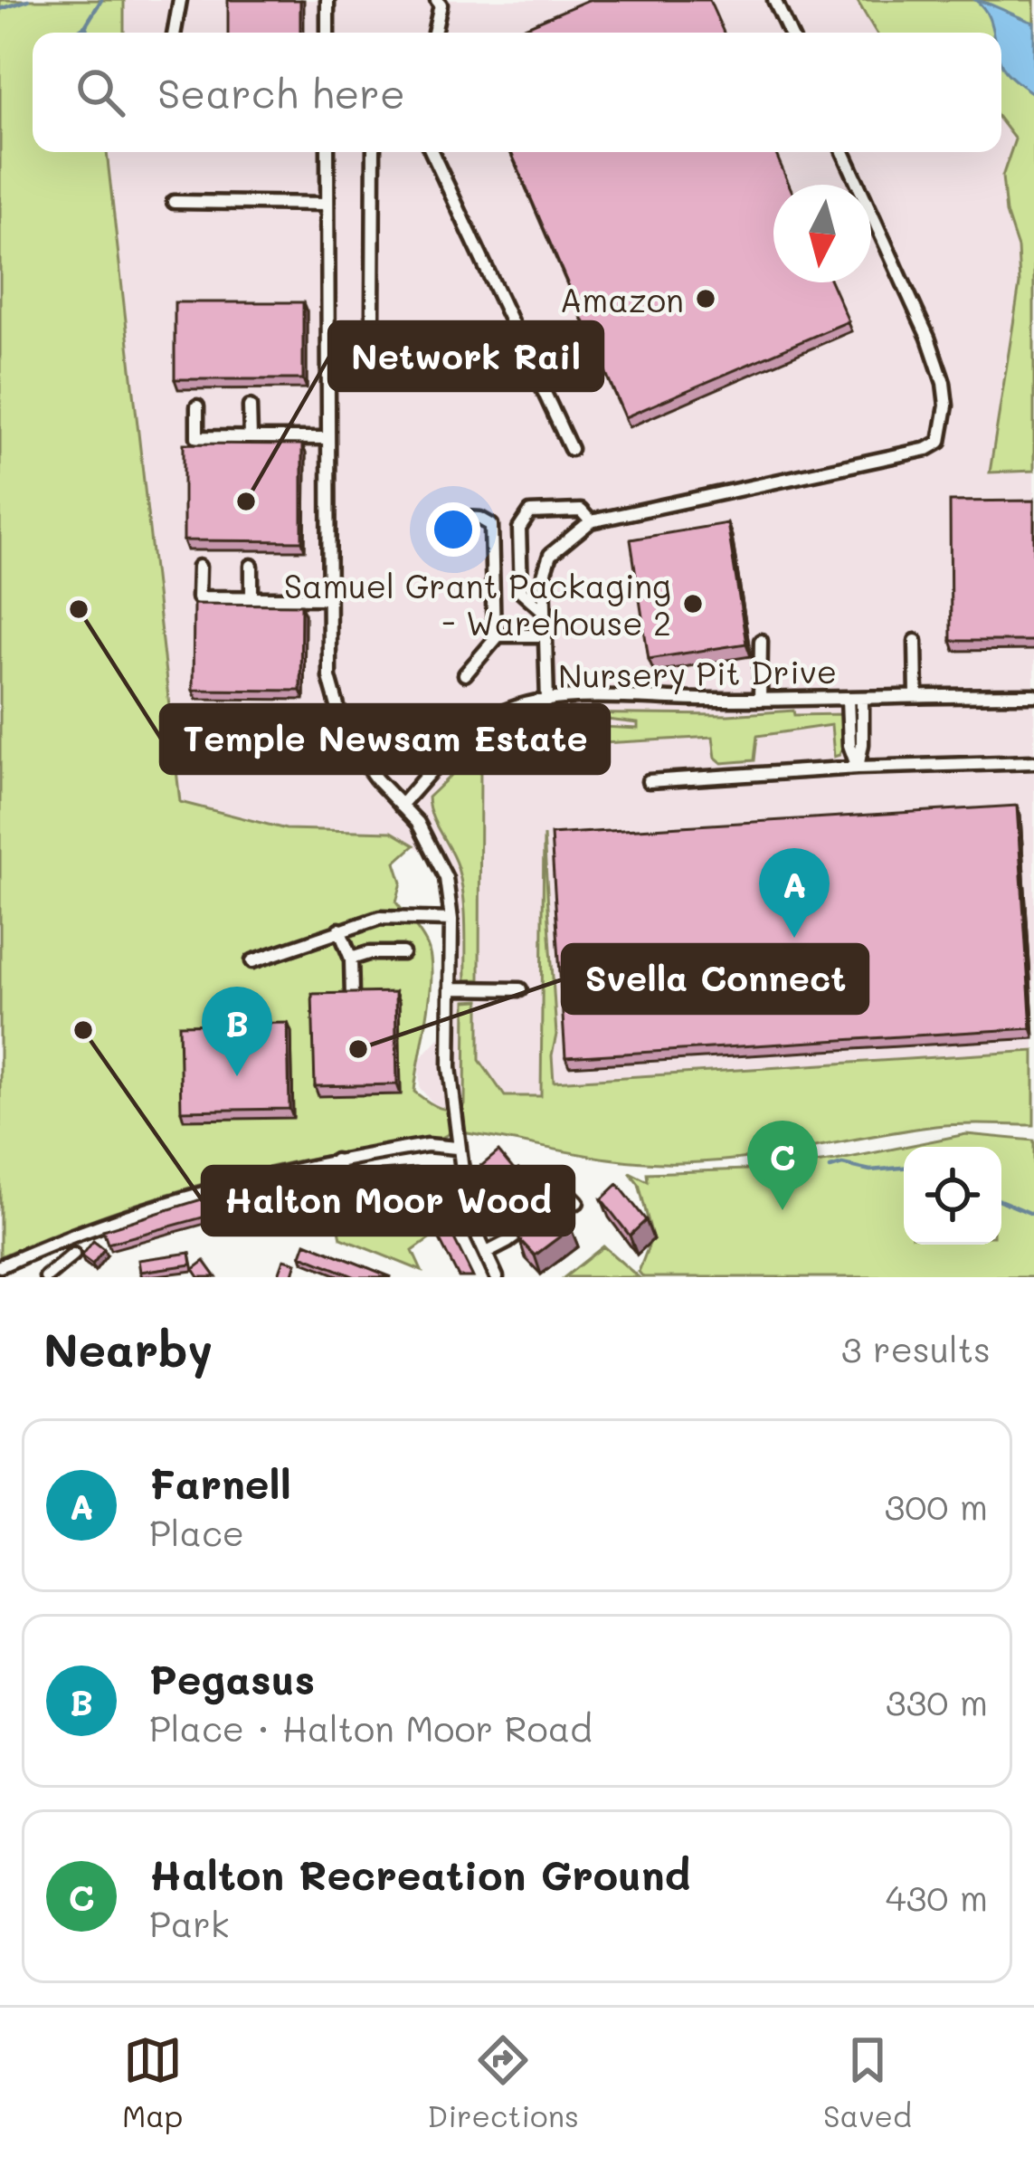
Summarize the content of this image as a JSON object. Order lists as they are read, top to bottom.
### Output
{
  "streets": {
    "street": ["Nursery Pit Drive"]
  },
  "places": [
    "Amazon",
    "Network Rail",
    "Samuel Grant Packaging - Warehouse 2",
    "Temple Newsam Estate",
    "Halton Moor Wood",
    "Svella Connect"
  ],
  "north": "bottom",
  "page": {
    "search": "Search here",
    "pins": ["A", "B", "C"],
    "heading": ["Nearby", "3 results"],
    "list": [
      {
        "mark": "A",
        "name": "Farnell",
        "note": "Place",
        "value": "300 m"
      },
      {
        "mark": "B",
        "name": "Pegasus",
        "note": "Place · Halton Moor Road",
        "value": "330 m"
      },
      {
        "mark": "C",
        "name": "Halton Recreation Ground",
        "note": "Park",
        "value": "430 m"
      }
    ],
    "nav": ["Map", "Directions", "Saved"]
  }
}
